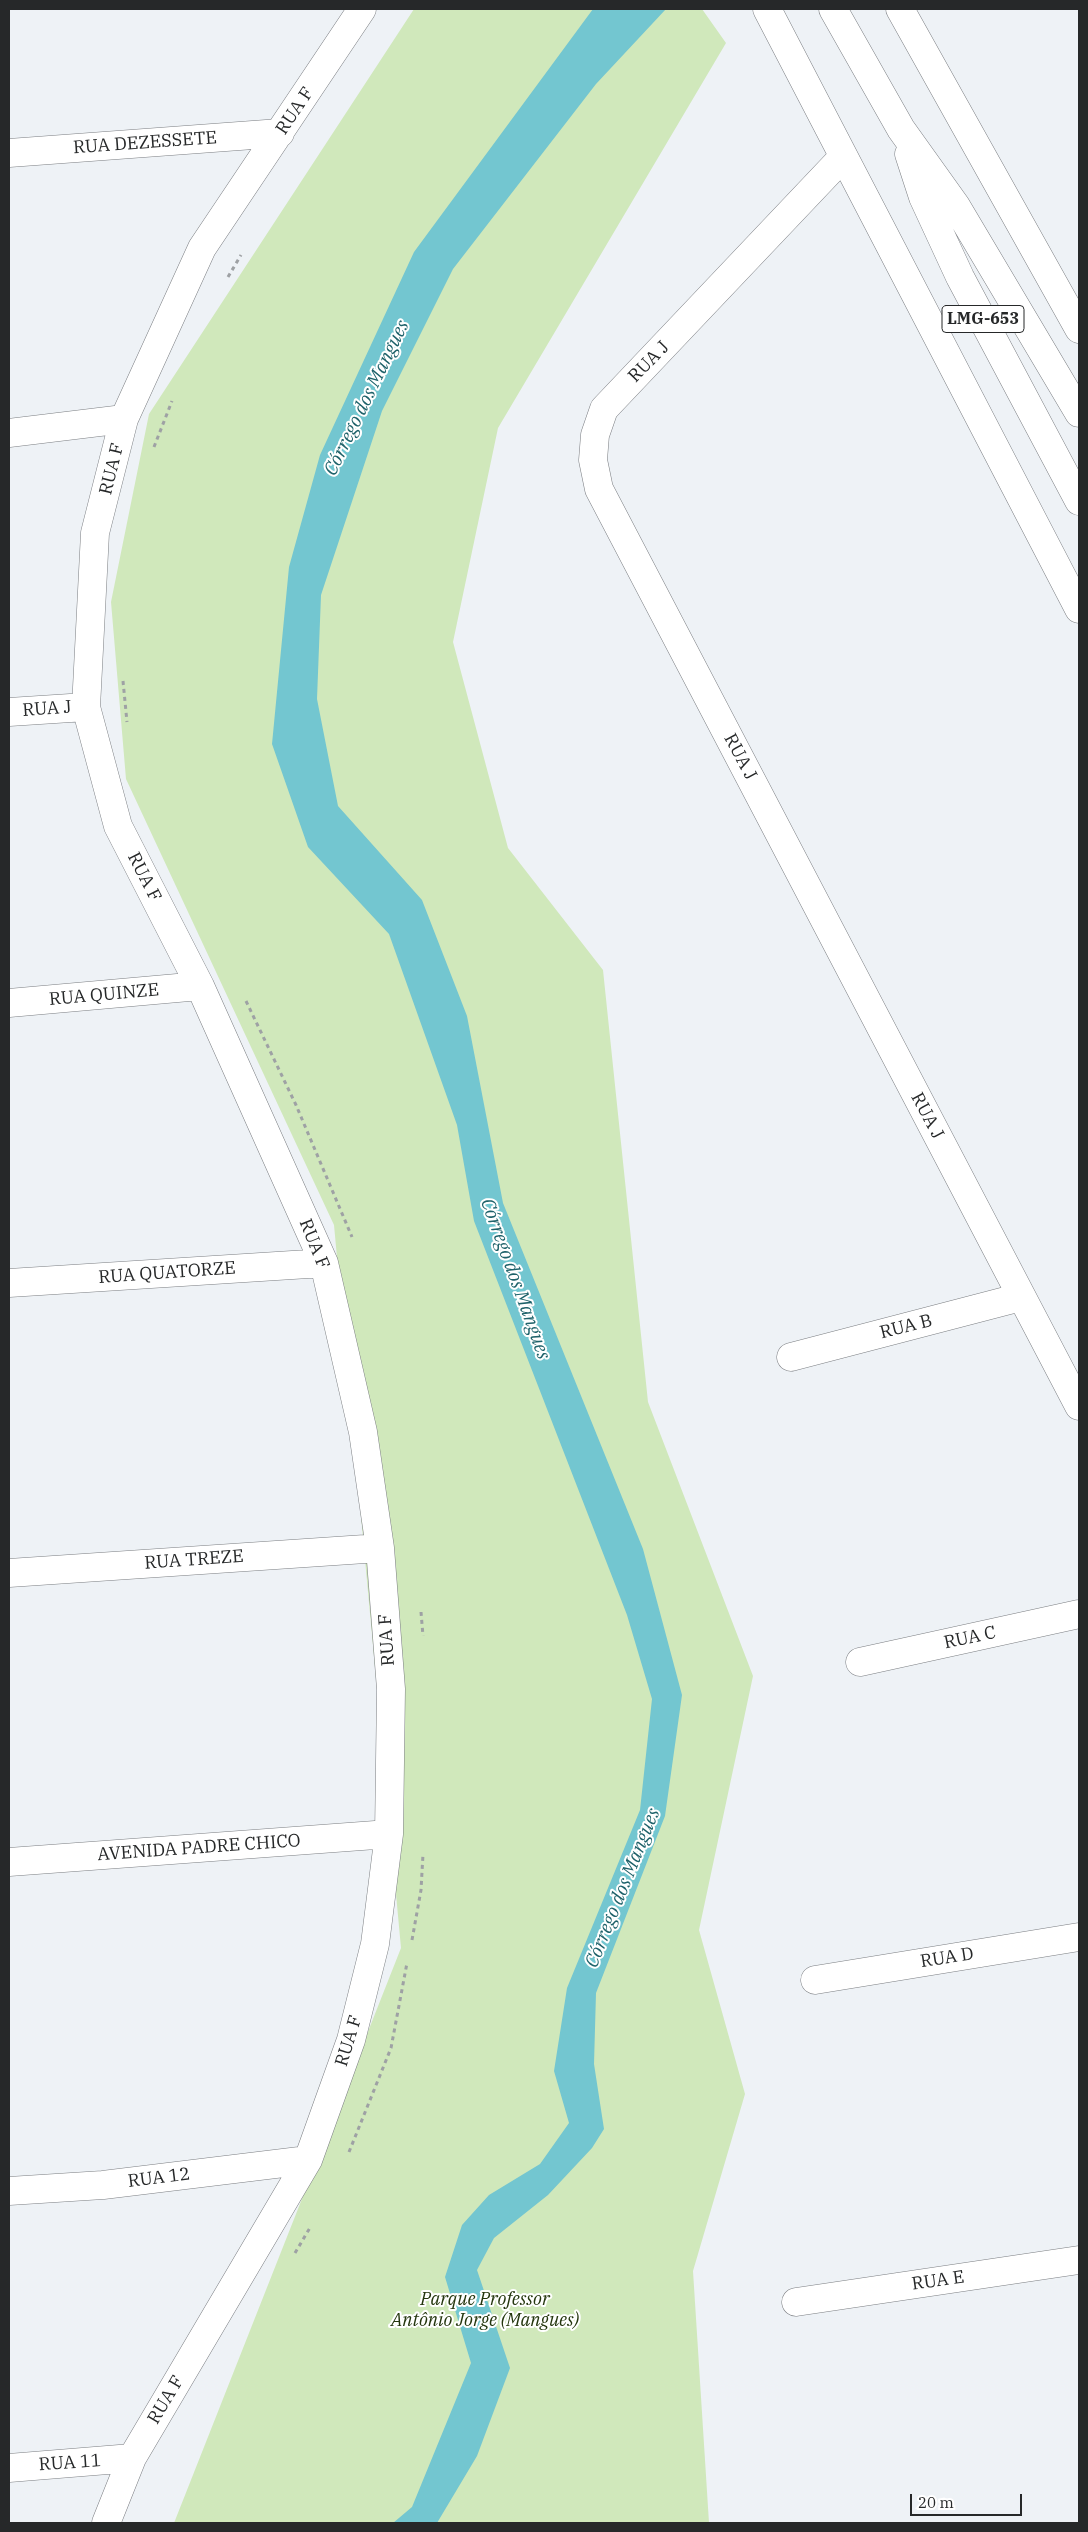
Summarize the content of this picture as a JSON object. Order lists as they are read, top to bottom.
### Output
{
  "streets": {
    "main road": [
      "RUA F",
      "RUA DEZESSETE",
      "LMG-653",
      "RUA J",
      "RUA QUINZE",
      "RUA QUATORZE",
      "RUA B",
      "RUA TREZE",
      "RUA C",
      "AVENIDA PADRE CHICO",
      "RUA D",
      "RUA 12",
      "RUA E",
      "RUA 11"
    ]
  },
  "crossings": [
    ["RUA F", "RUA DEZESSETE"],
    ["RUA F", "RUA J"],
    ["RUA F", "RUA QUINZE"],
    ["RUA F", "RUA QUATORZE"],
    ["RUA F", "RUA TREZE"],
    ["RUA F", "AVENIDA PADRE CHICO"],
    ["RUA F", "RUA 12"],
    ["RUA F", "RUA 11"],
    ["RUA J", "RUA B"]
  ],
  "water": ["Córrego dos Mangues"],
  "parks": ["Parque Professor Antônio Jorge (Mangues)"],
  "scale_bar": "20 m"
}
